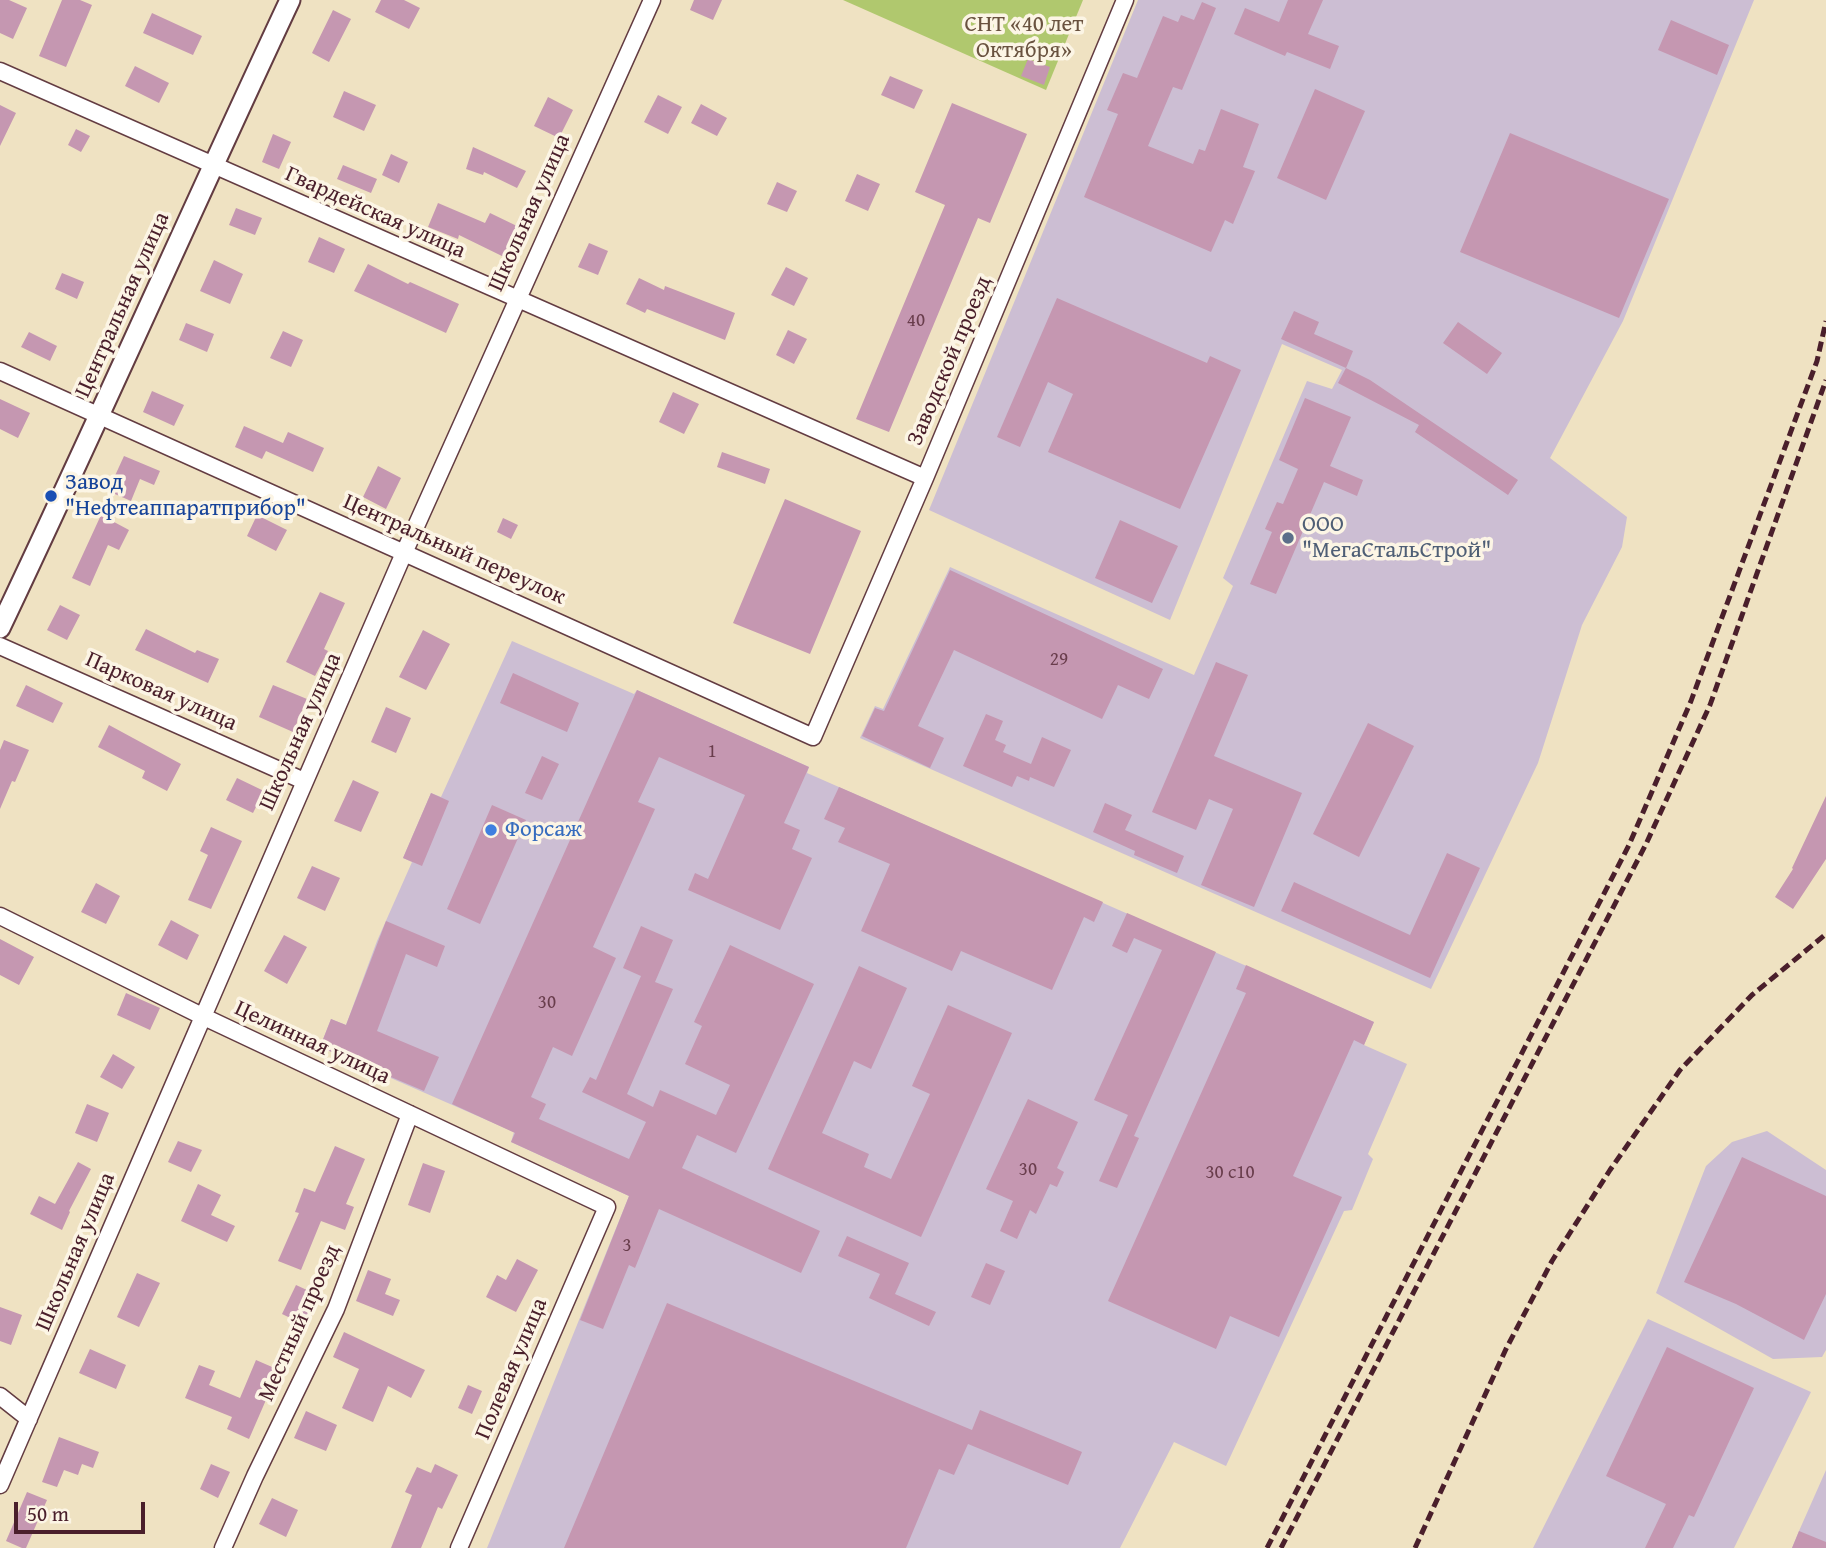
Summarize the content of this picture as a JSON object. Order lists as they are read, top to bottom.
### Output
{
  "streets": {
    "street": [
      "Гвардейская улица",
      "Школьная улица",
      "Центральная улица",
      "Заводской проезд",
      "Центральный переулок",
      "Парковая улица",
      "Целинная улица",
      "Местный проезд",
      "Полевая улица"
    ]
  },
  "crossings": [
    ["Гвардейская улица", "Школьная улица"],
    ["Гвардейская улица", "Центральная улица"],
    ["Гвардейская улица", "Заводской проезд"],
    ["Школьная улица", "Центральный переулок"],
    ["Школьная улица", "Парковая улица"],
    ["Школьная улица", "Целинная улица"],
    ["Центральная улица", "Центральный переулок"],
    ["Заводской проезд", "Центральный переулок"],
    ["Целинная улица", "Местный проезд"],
    ["Целинная улица", "Полевая улица"]
  ],
  "parks": ["СНТ «40 лет Октября»"],
  "places": ["Завод \"Нефтеаппаратприбор\"", "ООО \"МегаСтальСтрой\"", "Форсаж"],
  "house_numbers": [
    "40",
    "29",
    "1",
    "30",
    "30",
    "30 с10",
    "3"
  ],
  "scale_bar": "50 m"
}
